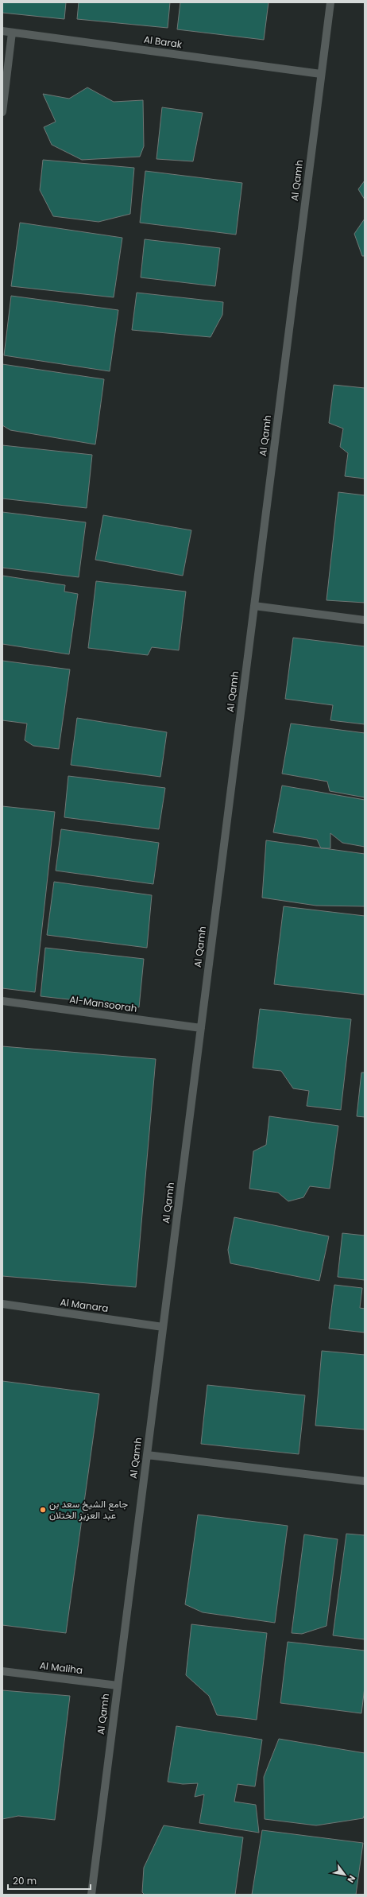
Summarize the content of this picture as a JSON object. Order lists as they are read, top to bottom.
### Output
{
  "streets": {
    "street": [
      "Al Barak",
      "Al Qamh",
      "Al-Mansoorah",
      "Al Manara",
      "Al Maliha"
    ]
  },
  "crossings": [
    ["Al Barak", "Al Qamh"],
    ["Al Qamh", "Al-Mansoorah"],
    ["Al Qamh", "Al Manara"],
    ["Al Qamh", "Al Maliha"]
  ],
  "places": ["جامع الشيخ سعد بن عبد العزيز الختلان"],
  "scale_bar": "20 m",
  "north": "bottom right"
}
